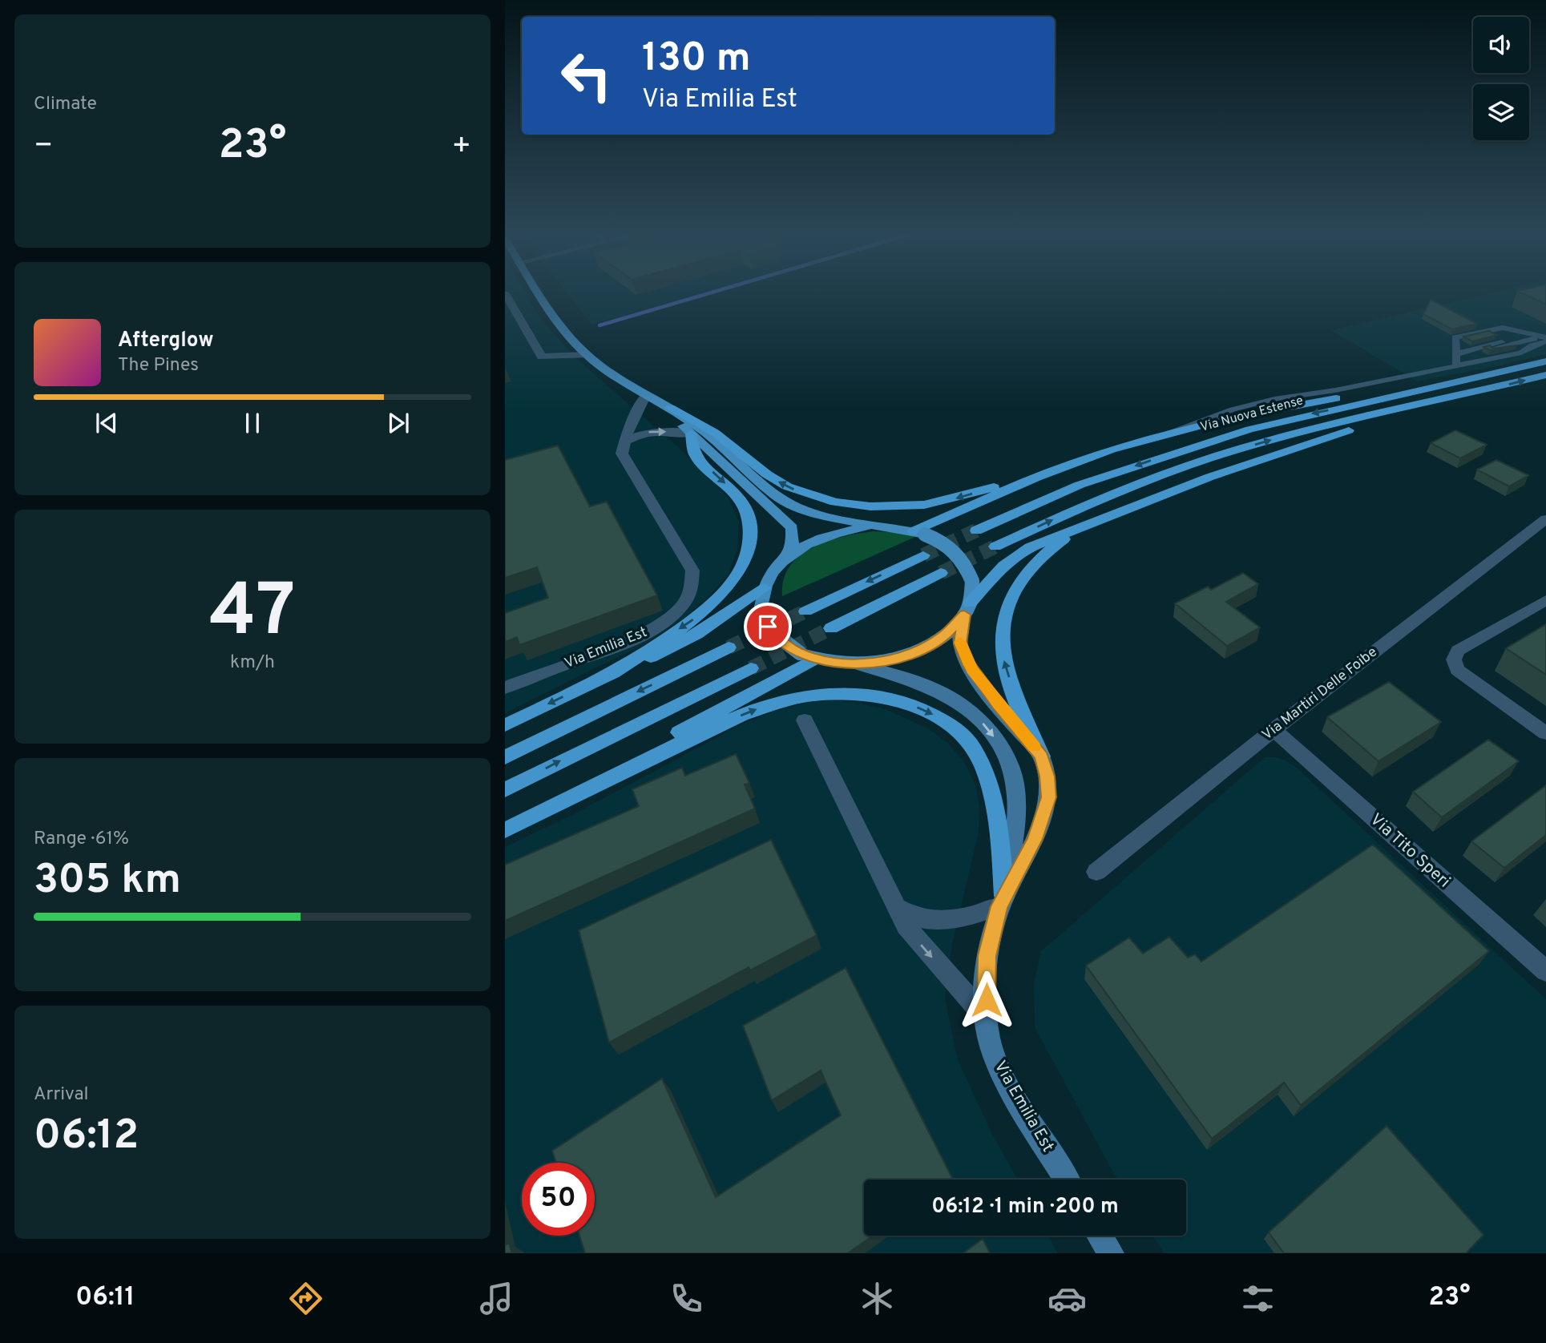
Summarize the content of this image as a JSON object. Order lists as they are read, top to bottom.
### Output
{
  "streets": {
    "highway": ["Via Nuova Estense"],
    "main road": ["Via Emilia Est"],
    "street": ["Via Martiri Delle Foibe", "Via Tito Speri"]
  },
  "crossings": [
    ["Via Martiri Delle Foibe", "Via Tito Speri"]
  ],
  "page": {
    "tile": [
      "Climate",
      ["47", "km/h"],
      ["Range · 61%", "305 km"],
      ["Arrival", "06:12"]
    ],
    "turn": ["130 m", "Via Emilia Est"],
    "heat": ["−", "23°", "+"],
    "song": ["Afterglow", "The Pines"],
    "limit": "50",
    "trip": "06:12 · 1 min · 200 m",
    "tabs": ["06:11", "23°"]
  }
}
